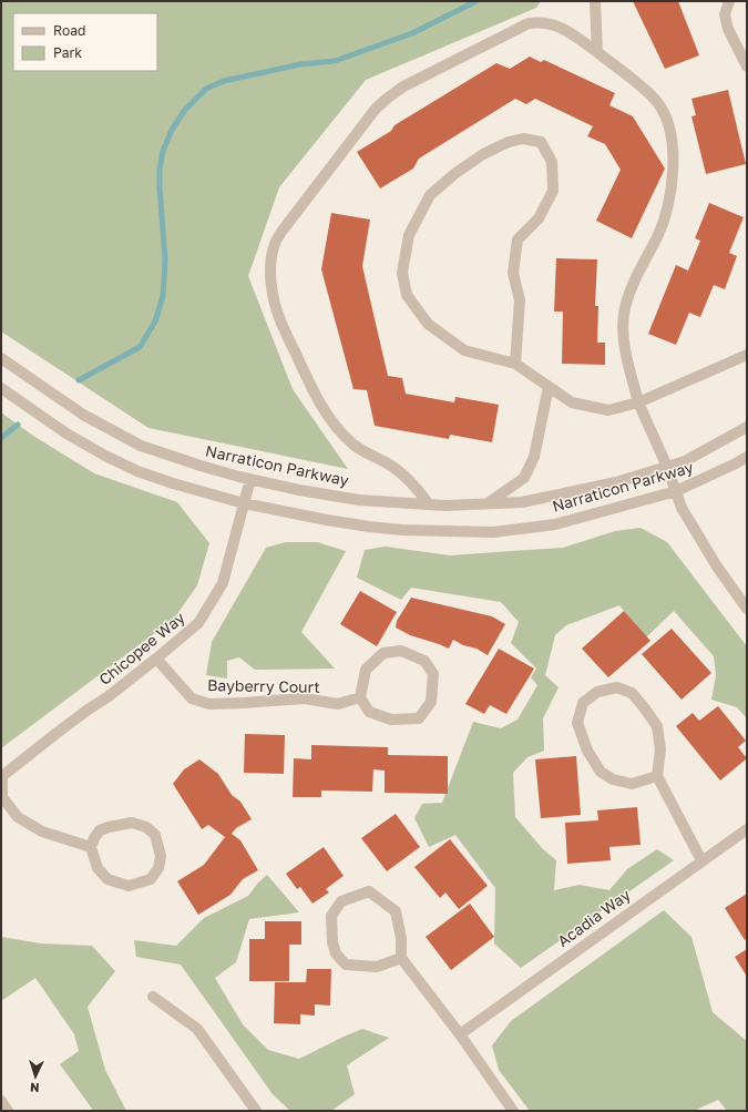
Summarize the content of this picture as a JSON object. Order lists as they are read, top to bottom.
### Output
{
  "streets": {
    "street": [
      "Narraticon Parkway",
      "Chicopee Way",
      "Bayberry Court",
      "Acadia Way"
    ]
  },
  "crossings": [
    ["Narraticon Parkway", "Chicopee Way"],
    ["Chicopee Way", "Bayberry Court"]
  ],
  "legend": ["Road", "Park"],
  "north": "bottom"
}
